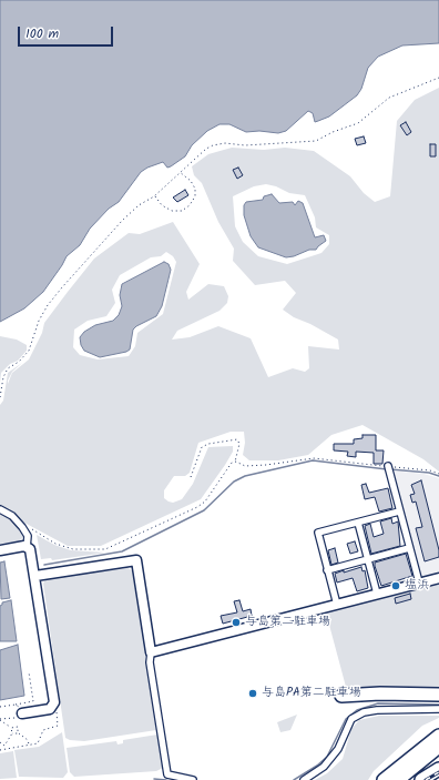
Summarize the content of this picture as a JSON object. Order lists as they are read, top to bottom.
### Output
{
  "places": ["塩浜", "与島第二駐車場", "与島PA第二駐車場"],
  "scale_bar": "100 m"
}
